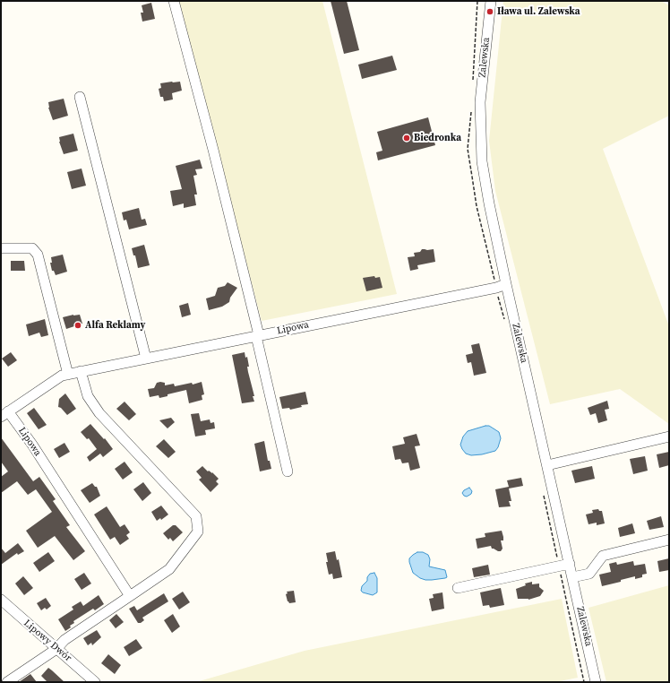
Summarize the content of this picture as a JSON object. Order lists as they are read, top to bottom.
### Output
{
  "streets": {
    "street": ["Zalewska", "Lipowa", "Lipowy Dwór"]
  },
  "crossings": [
    ["Zalewska", "Lipowa"]
  ],
  "places": ["Iława ul. Zalewska", "Biedronka", "Alfa Reklamy"]
}
